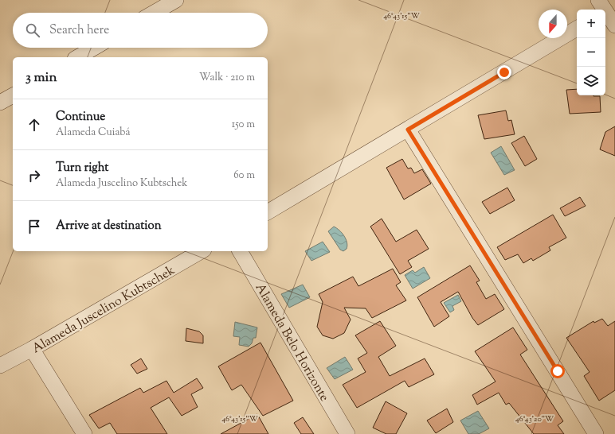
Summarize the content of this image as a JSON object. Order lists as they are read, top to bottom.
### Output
{
  "streets": {
    "street": ["Alameda Juscelino Kubtschek", "Alameda Belo Horizonte"]
  },
  "north": "bottom",
  "page": {
    "map_buttons": ["+", "−"],
    "search": "Search here",
    "heading": ["3 min", "Walk · 210 m"],
    "list": [
      ["Continue", "Alameda Cuiabá", "150 m"],
      ["Turn right", "Alameda Juscelino Kubtschek", "60 m"],
      "Arrive at destination"
    ]
  },
  "coordinates": ["46°43'15\"W", "46°43'20\"W"]
}
